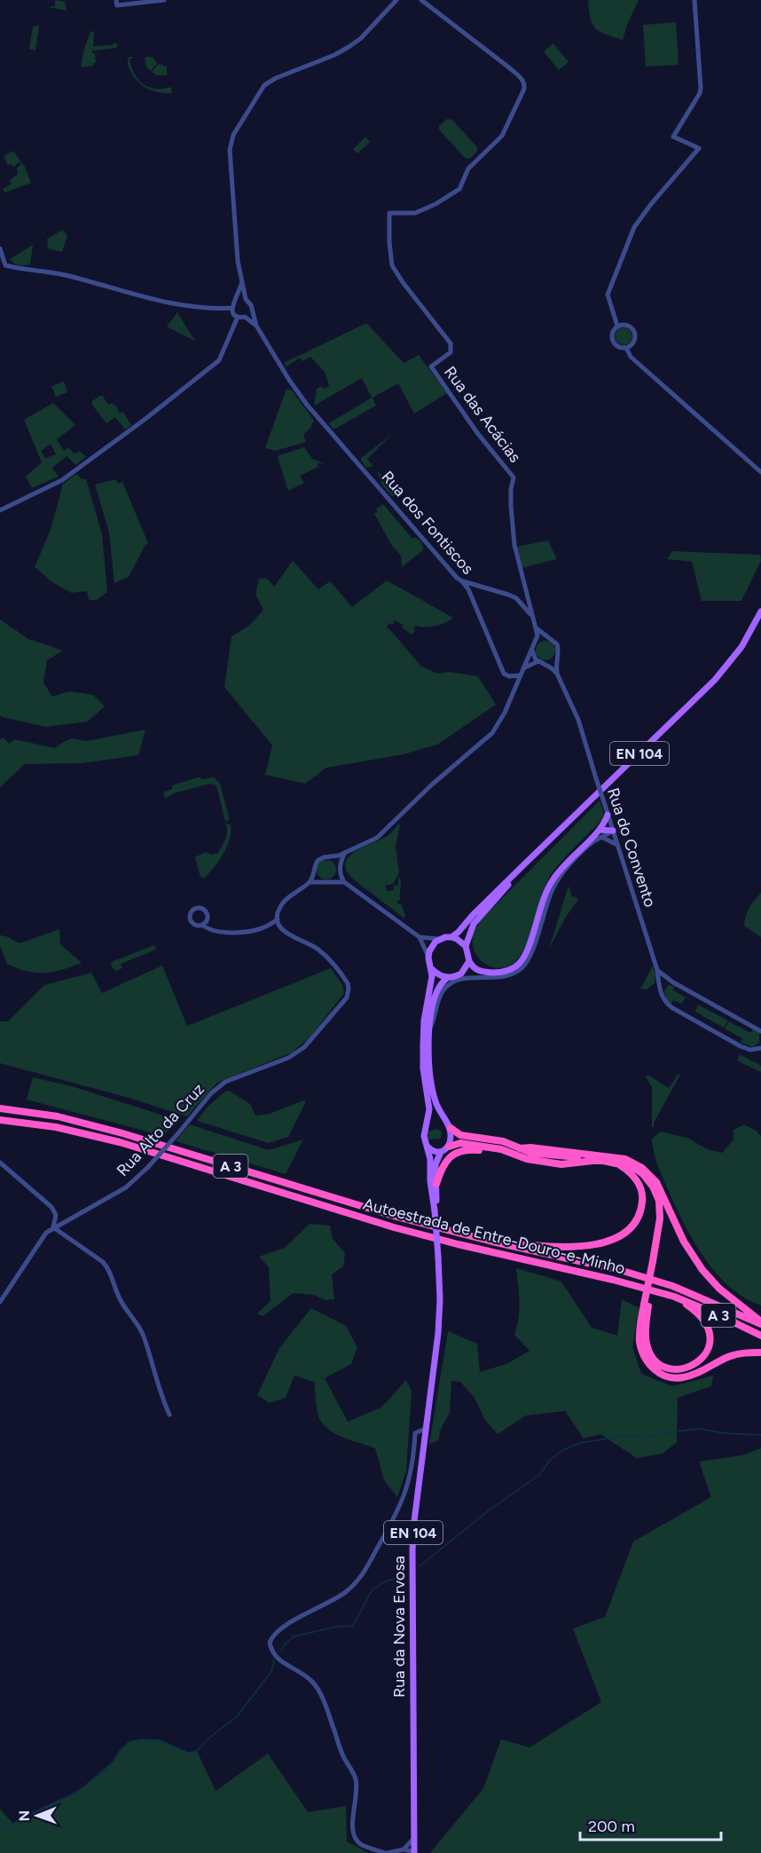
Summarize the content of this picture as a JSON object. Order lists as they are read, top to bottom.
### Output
{
  "streets": {
    "highway": ["A 3", "Autoestrada de Entre-Douro-e-Minho"],
    "main road": ["EN 104", "Rua da Nova Ervosa"],
    "street": [
      "Rua das Acácias",
      "Rua dos Fontiscos",
      "Rua do Convento",
      "Rua Alto da Cruz"
    ]
  },
  "crossings": [
    ["EN 104", "Rua da Nova Ervosa"]
  ],
  "scale_bar": "200 m",
  "north": "left"
}
